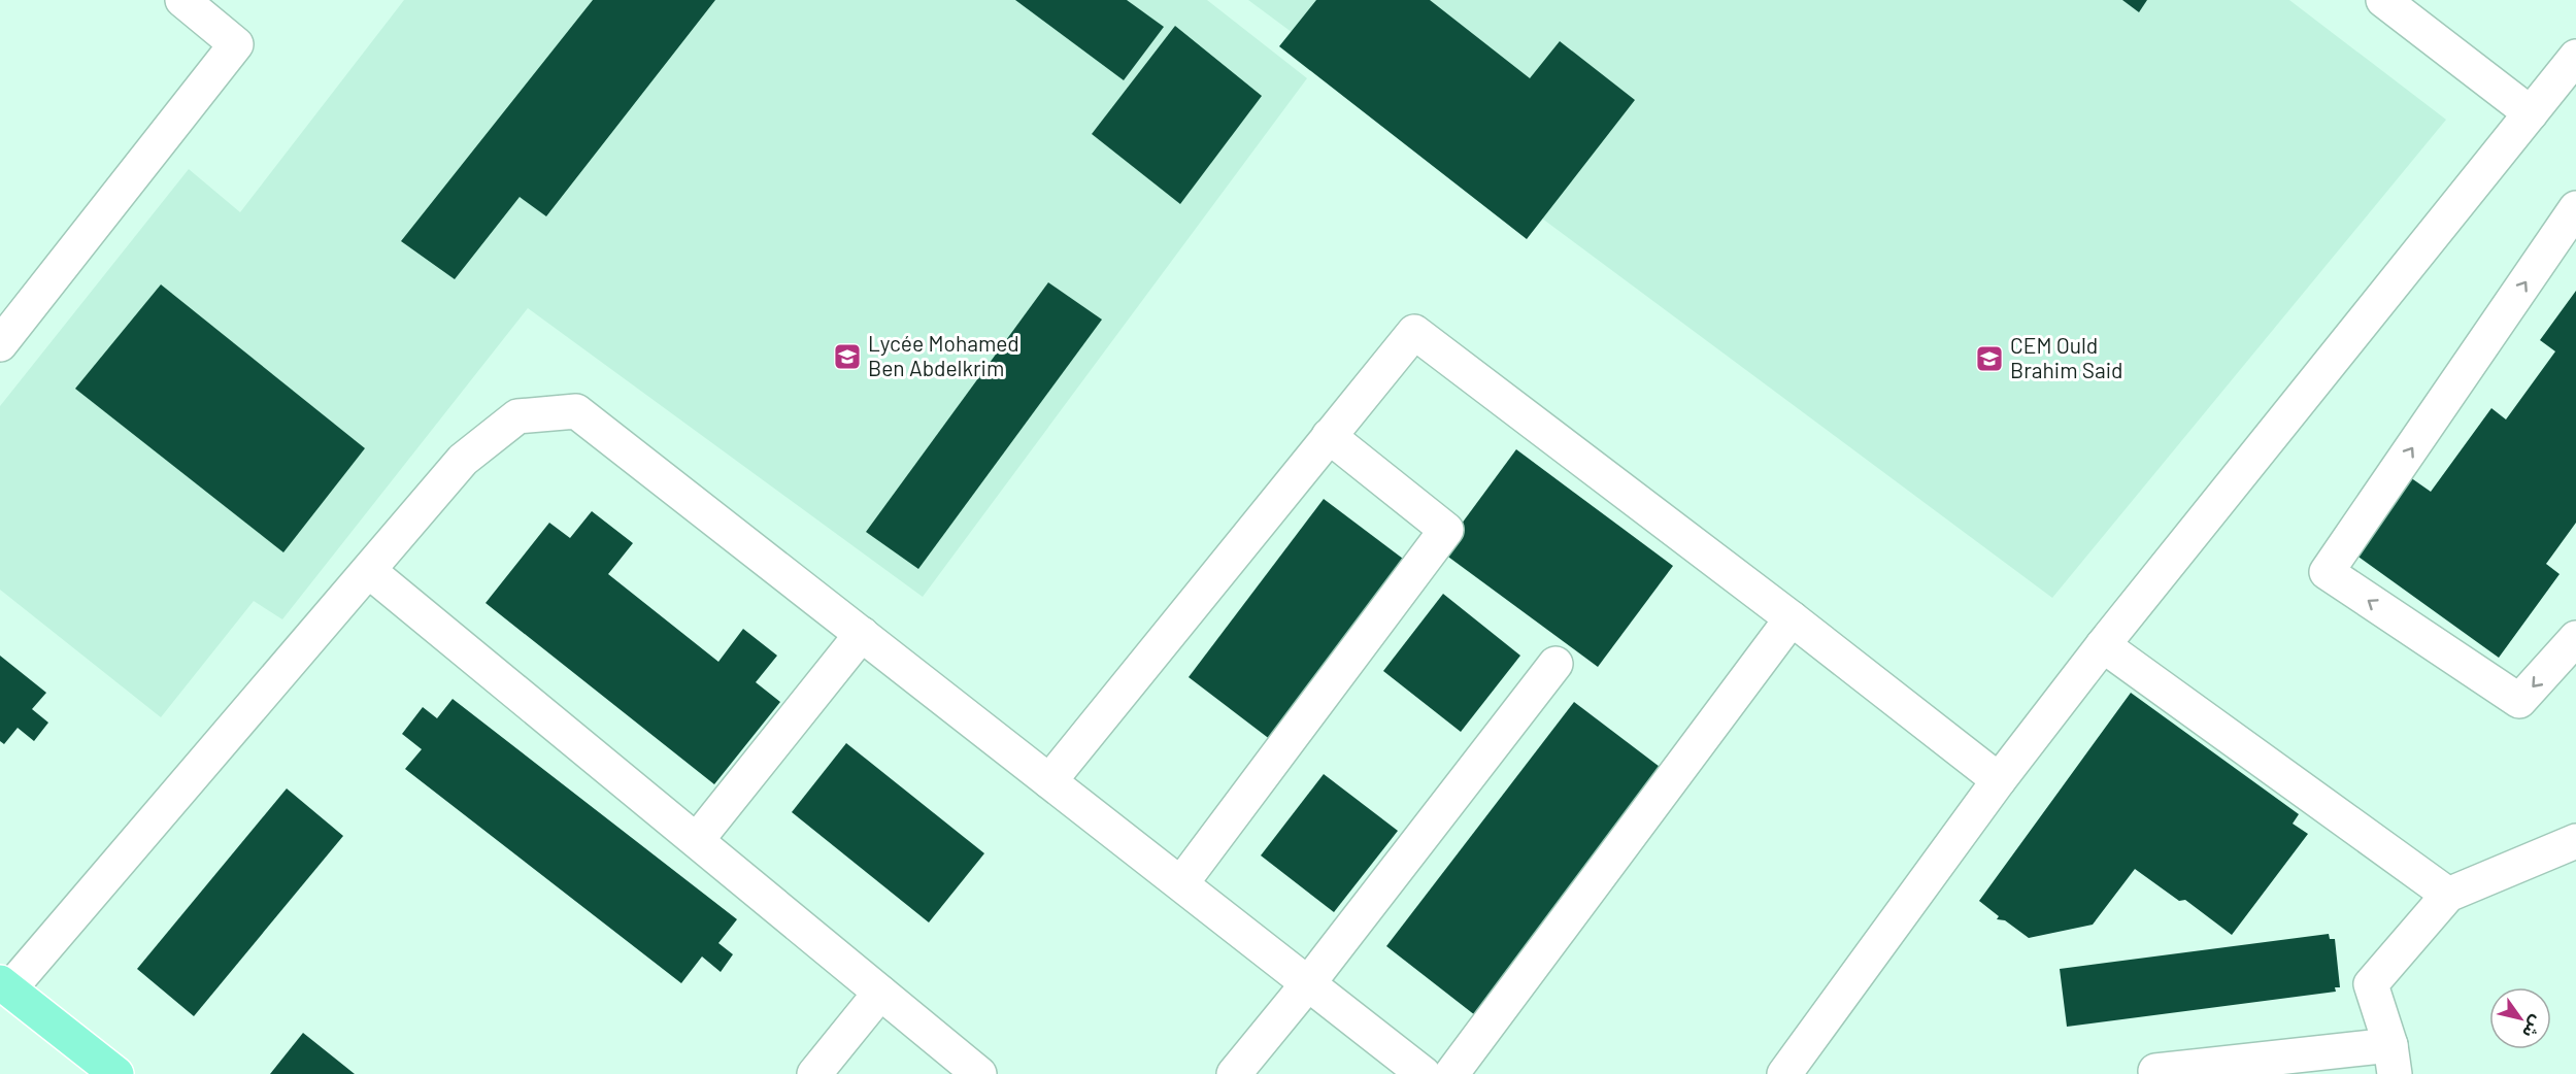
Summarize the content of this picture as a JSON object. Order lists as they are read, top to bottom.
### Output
{
  "places": {
    "school or university": ["Lycée Mohamed Ben Abdelkrim", "CEM Ould Brahim Said"]
  },
  "north": "bottom right"
}
